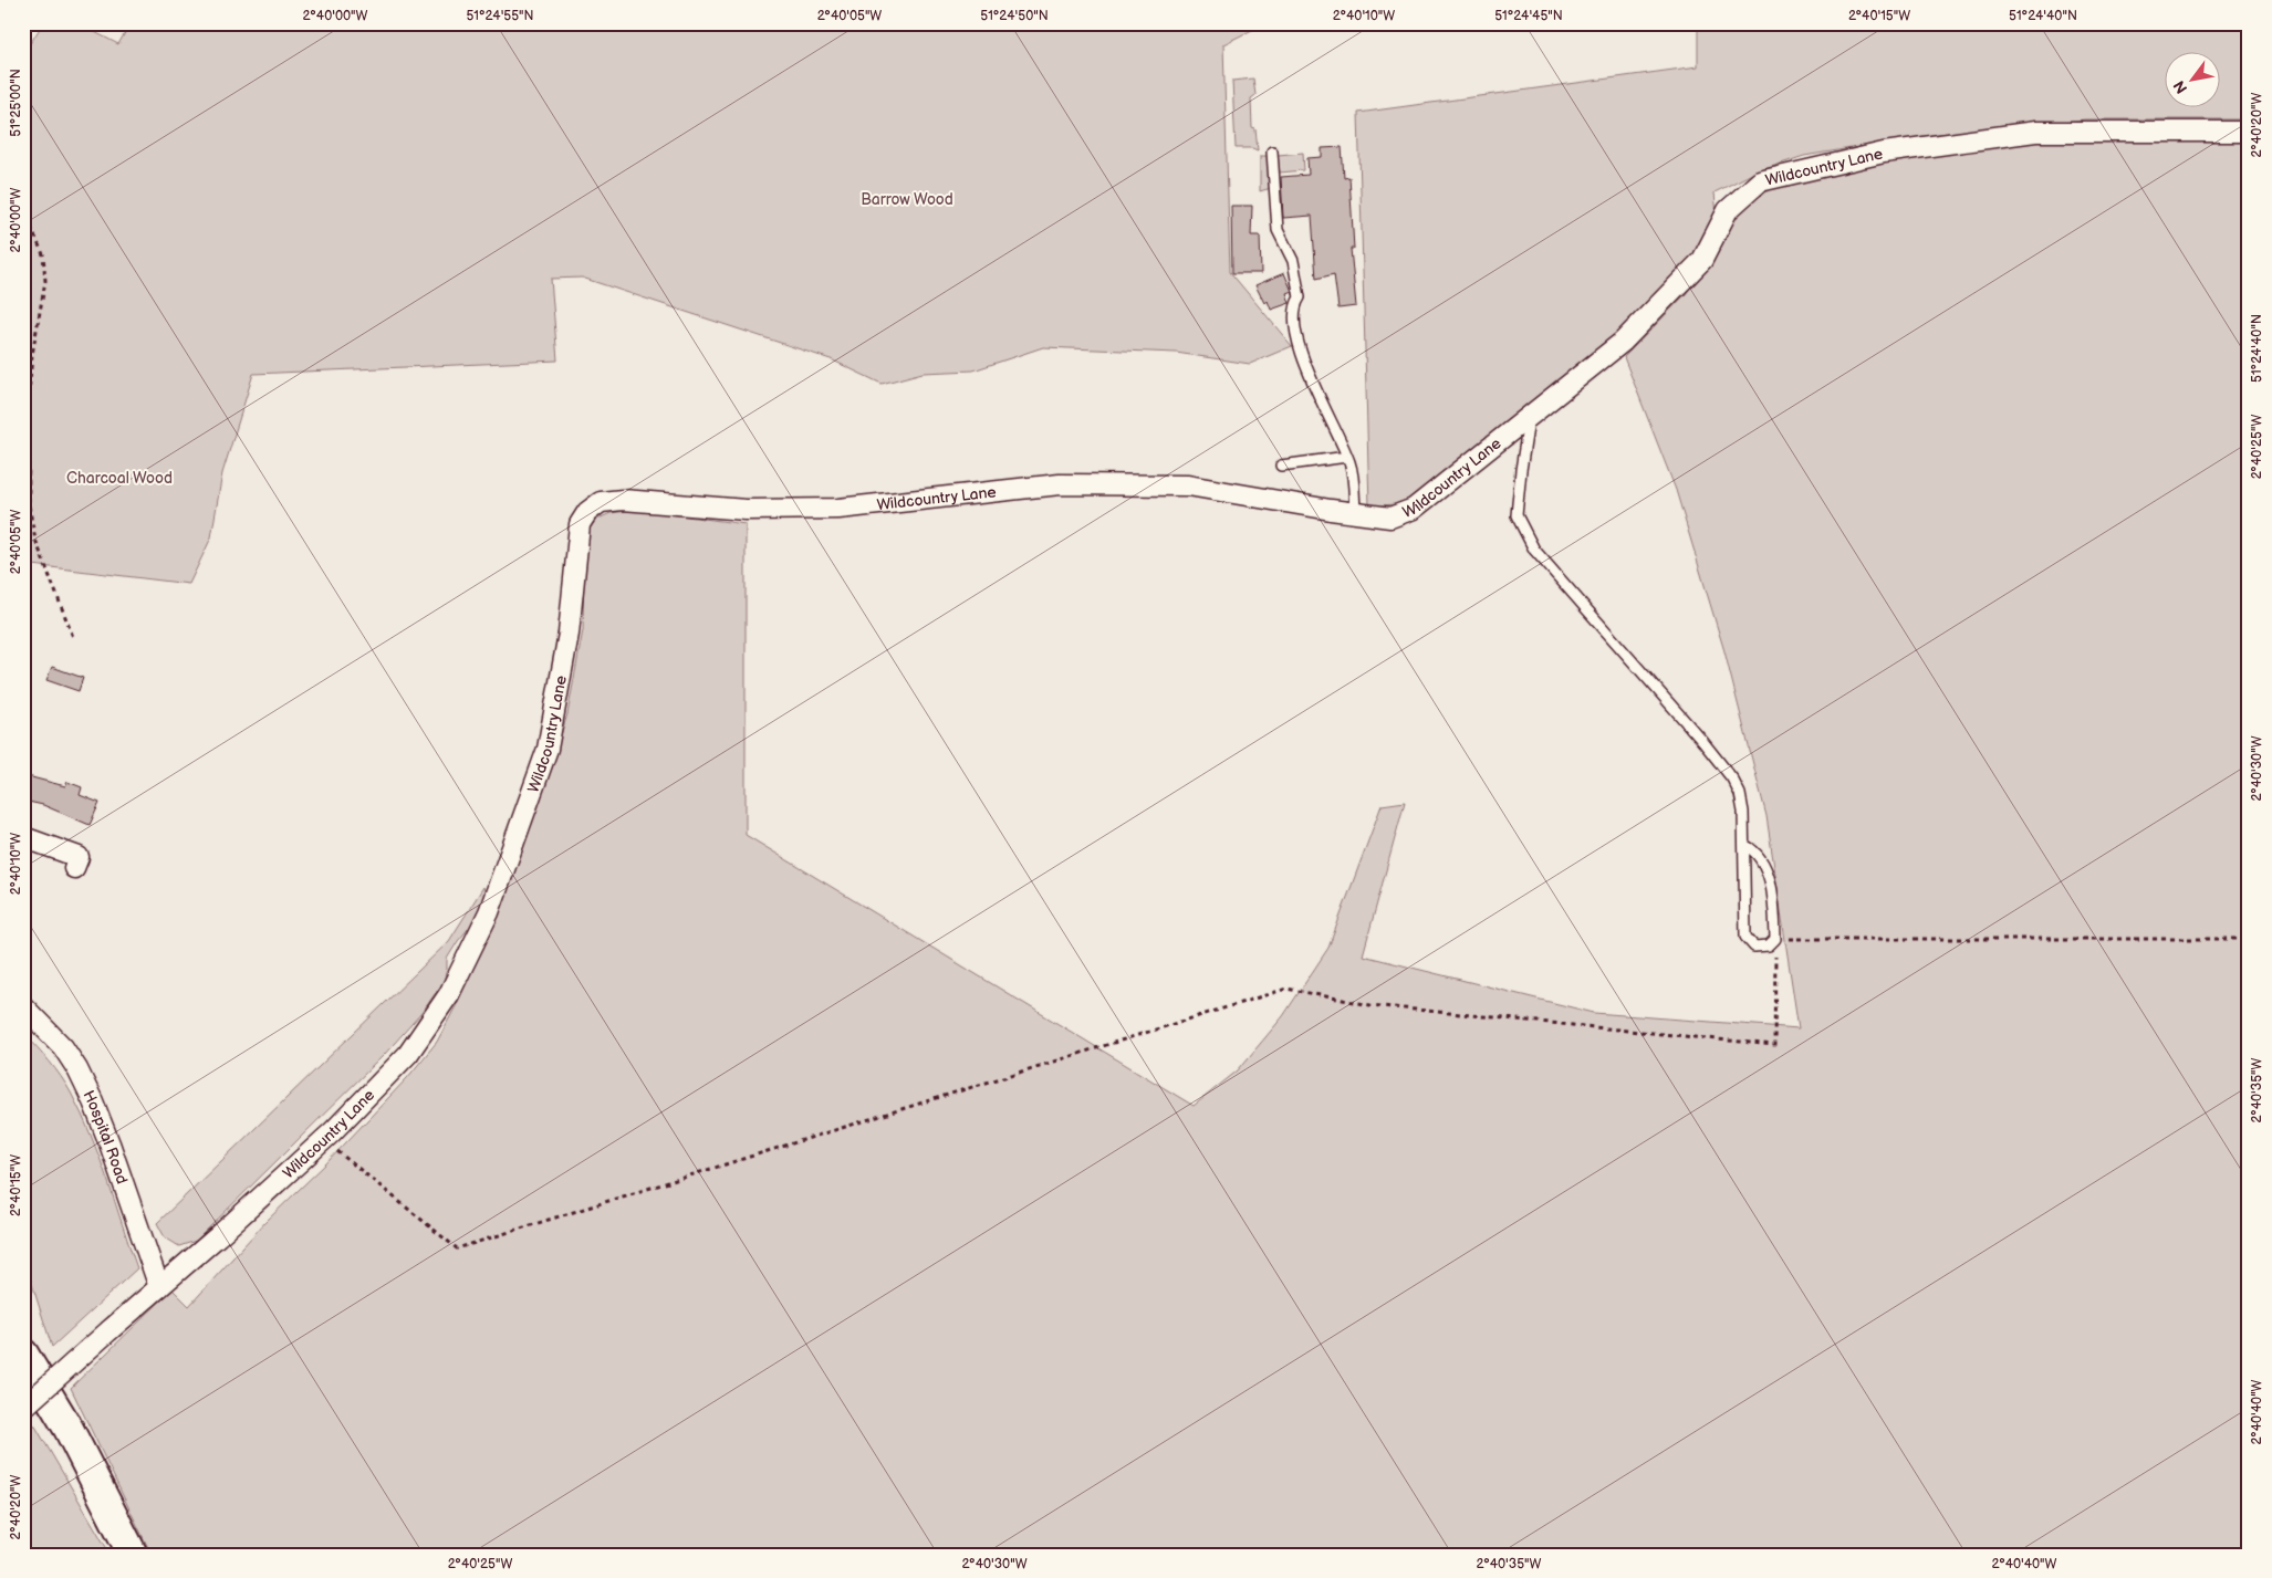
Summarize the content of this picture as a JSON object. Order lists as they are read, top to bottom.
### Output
{
  "streets": {
    "street": ["Wildcountry Lane", "Hospital Road"]
  },
  "crossings": [
    ["Wildcountry Lane", "Hospital Road"]
  ],
  "parks": ["Barrow Wood", "Charcoal Wood"],
  "north": "bottom left",
  "coordinates": [
    "2°40'00\"W",
    "51°24'55\"N",
    "2°40'05\"W",
    "51°24'50\"N",
    "2°40'10\"W",
    "51°24'45\"N",
    "2°40'15\"W",
    "51°24'40\"N",
    "51°25'00\"N",
    "2°40'20\"W",
    "2°40'25\"W",
    "2°40'30\"W",
    "2°40'35\"W",
    "2°40'40\"W"
  ]
}
